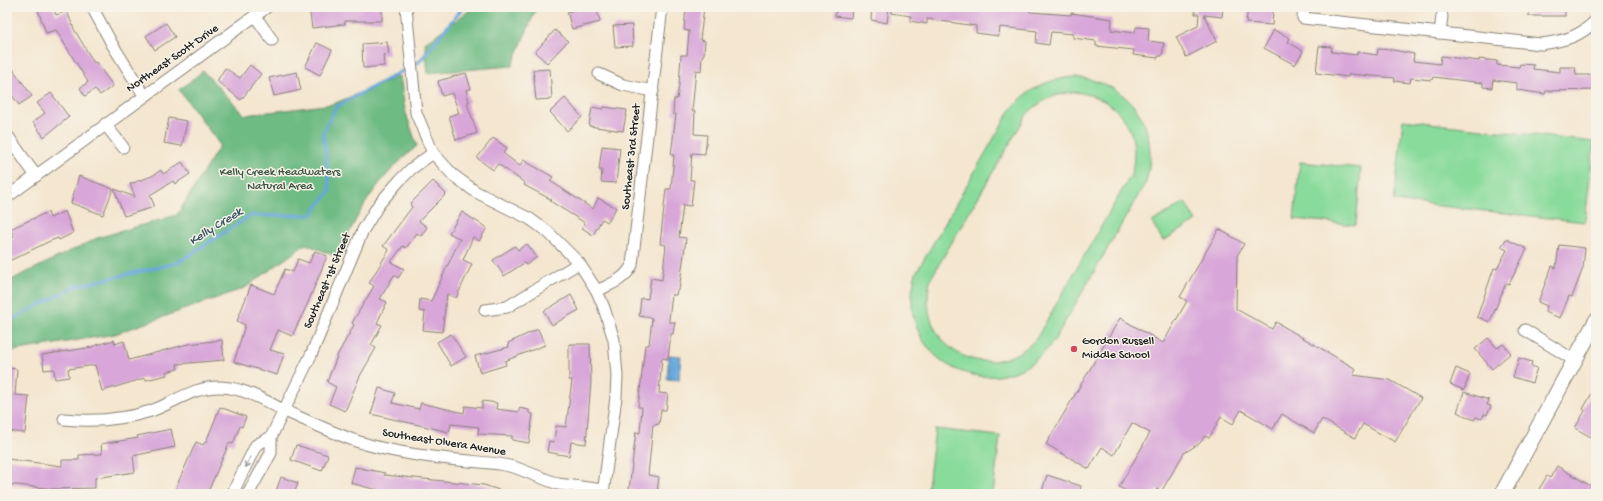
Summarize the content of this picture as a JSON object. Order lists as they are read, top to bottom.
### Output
{
  "streets": {
    "street": [
      "Northeast Scott Drive",
      "Southeast 3rd Street",
      "Southeast 1st Street",
      "Southeast Olvera Avenue"
    ]
  },
  "crossings": [
    ["Southeast 1st Street", "Southeast Olvera Avenue"]
  ],
  "water": ["Kelly Creek"],
  "parks": ["Kelly Creek Headwaters Natural Area"],
  "places": ["Gordon Russell Middle School"]
}
